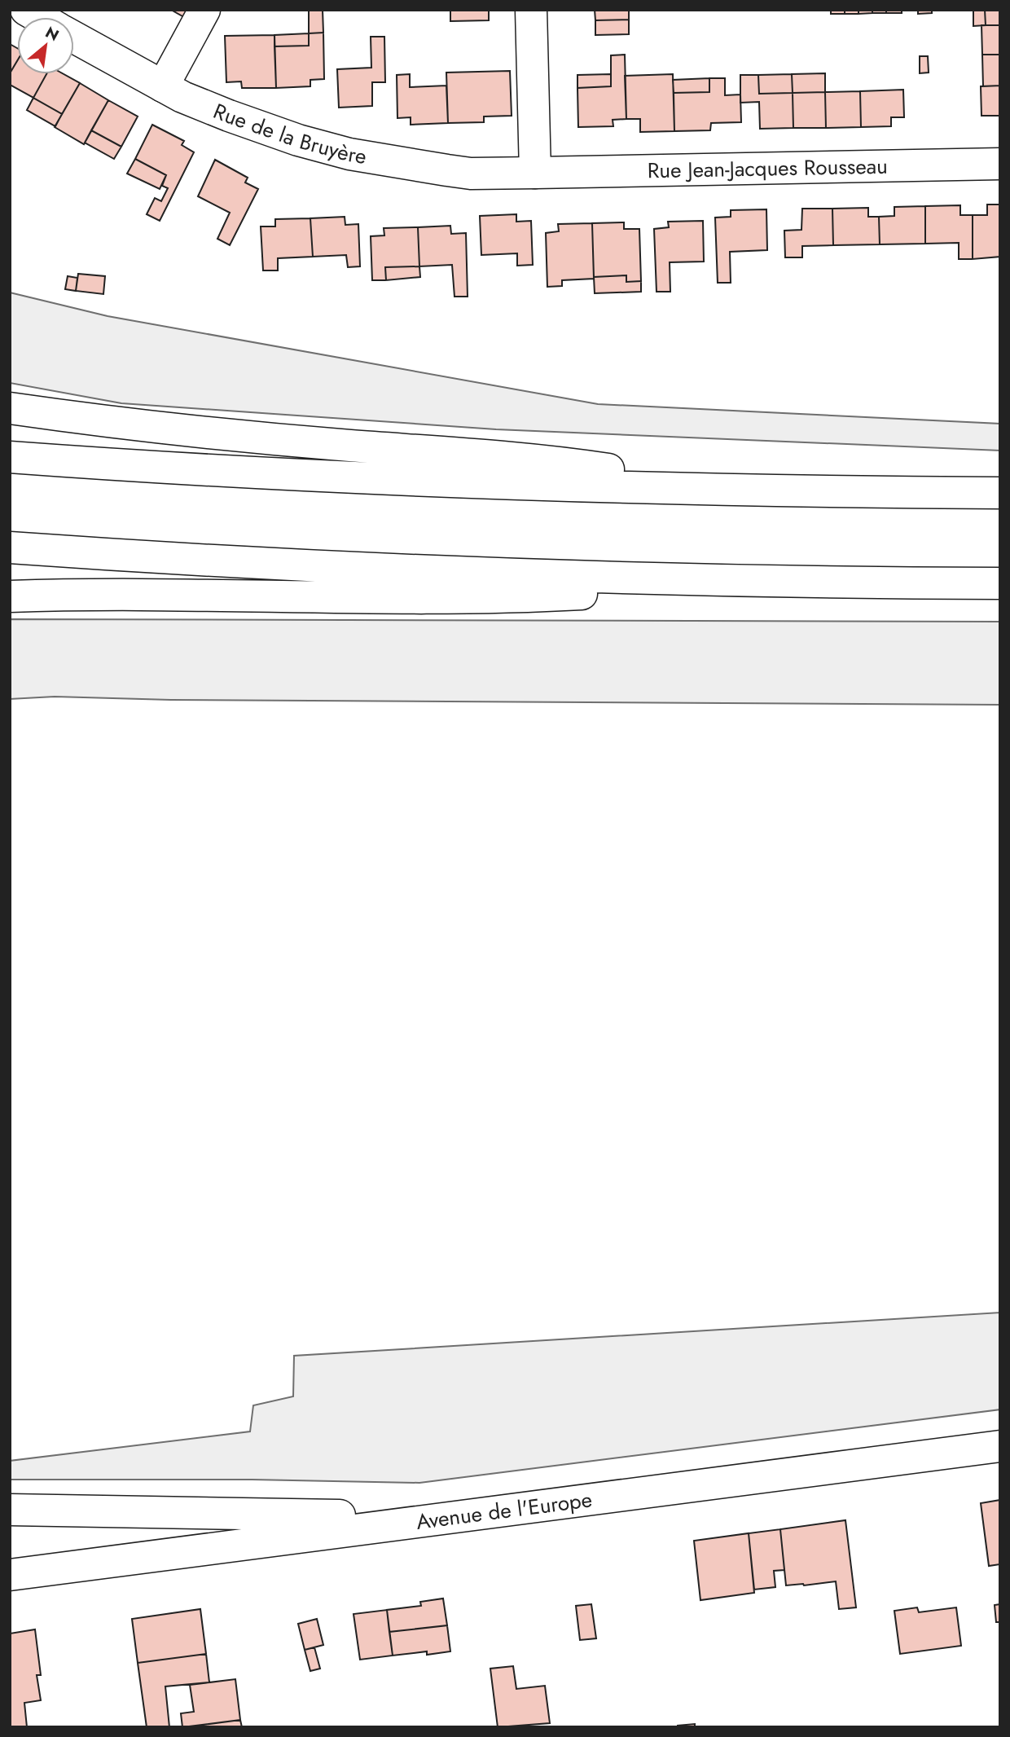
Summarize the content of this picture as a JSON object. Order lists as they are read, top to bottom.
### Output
{
  "streets": {
    "main road": ["Rue de la Bruyère", "Rue Jean-Jacques Rousseau", "Avenue de l'Europe"]
  },
  "crossings": [
    ["Rue de la Bruyère", "Rue Jean-Jacques Rousseau"]
  ],
  "north": "top right"
}
